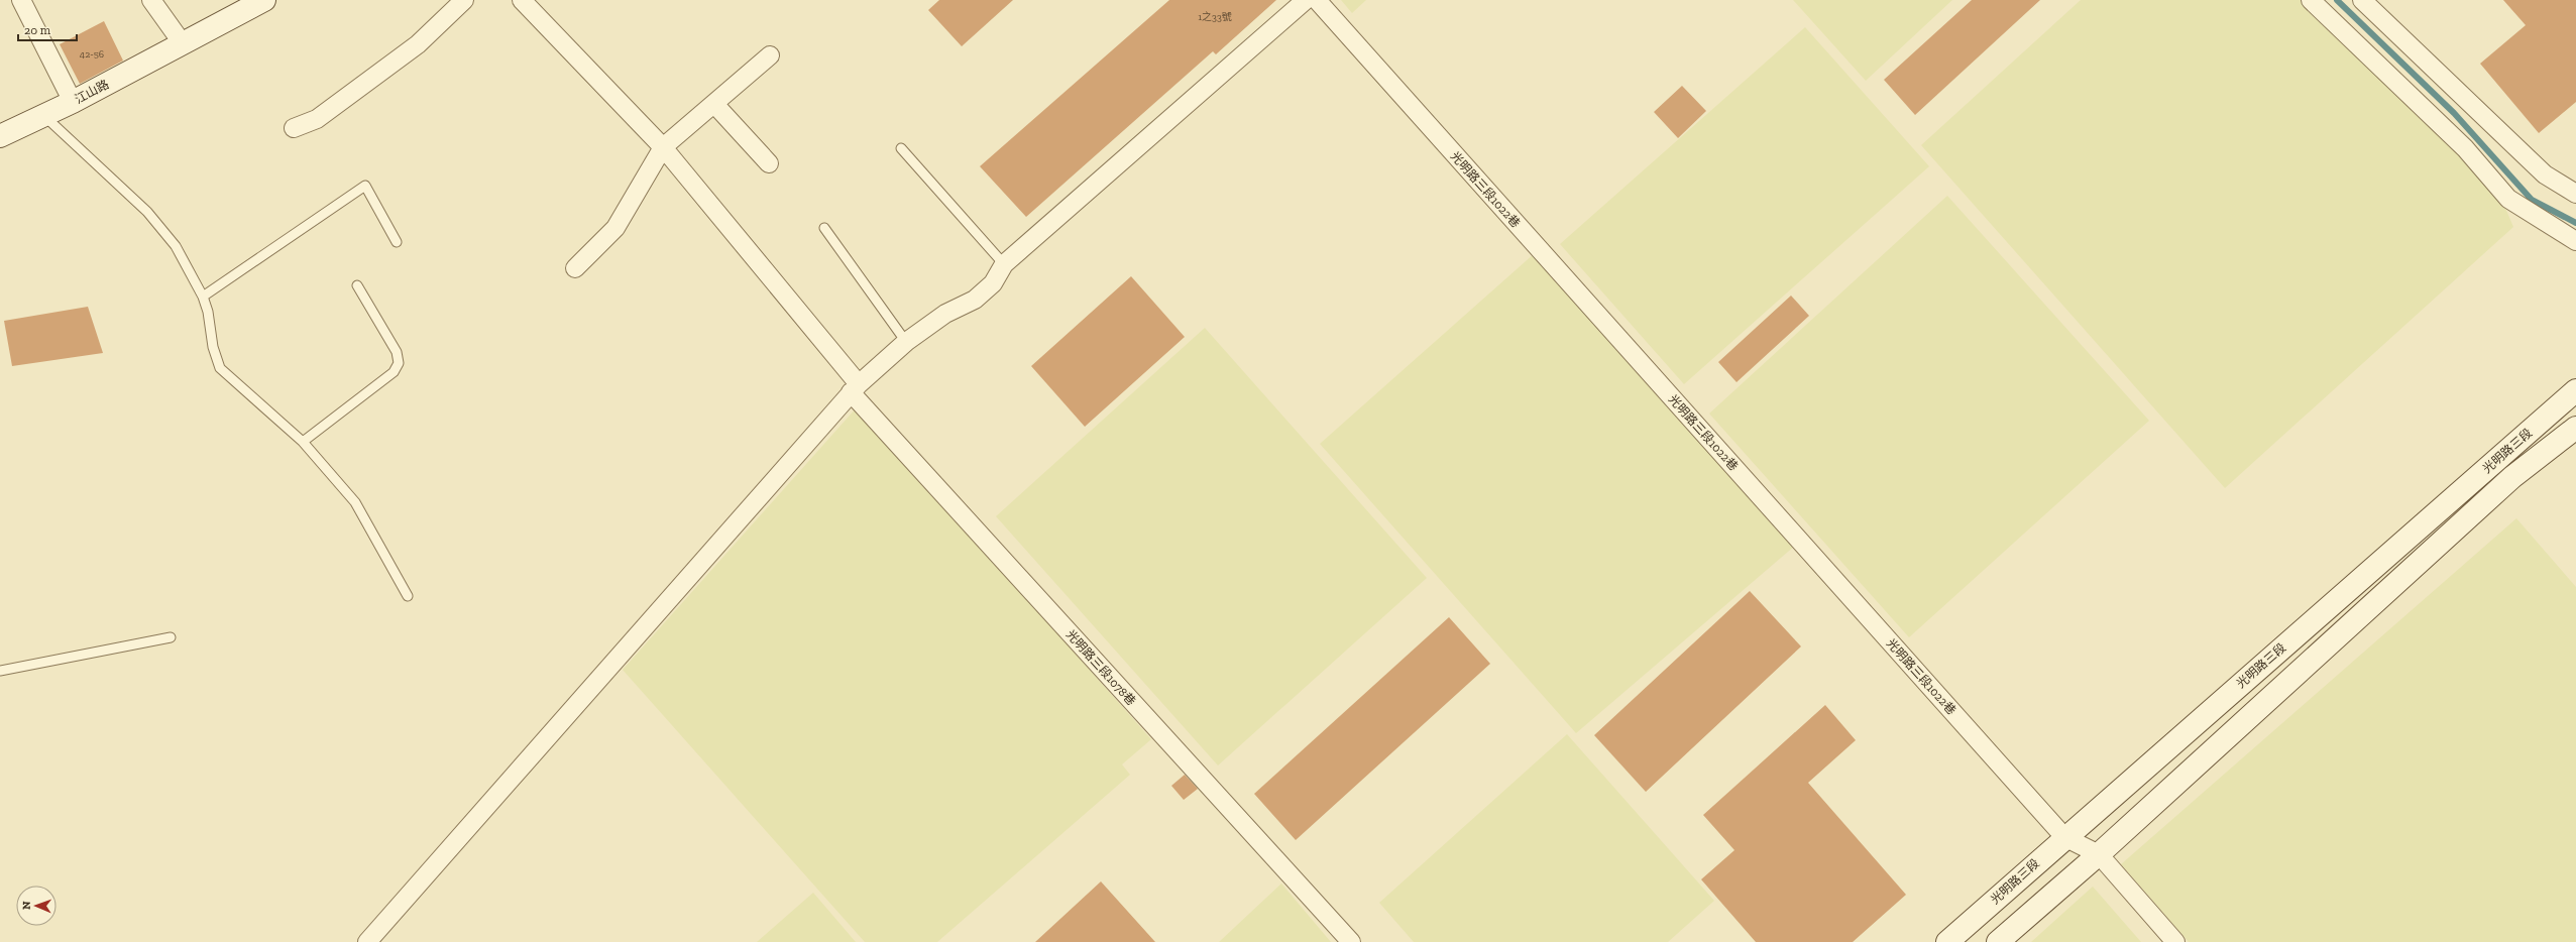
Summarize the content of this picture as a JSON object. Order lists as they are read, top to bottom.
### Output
{
  "streets": {
    "street": [
      "江山路",
      "光明路三段1022巷",
      "光明路三段",
      "光明路三段1078巷"
    ]
  },
  "crossings": [
    ["光明路三段1022巷", "光明路三段"]
  ],
  "house_numbers": ["1之33號", "42-56"],
  "scale_bar": "20 m",
  "north": "left"
}
